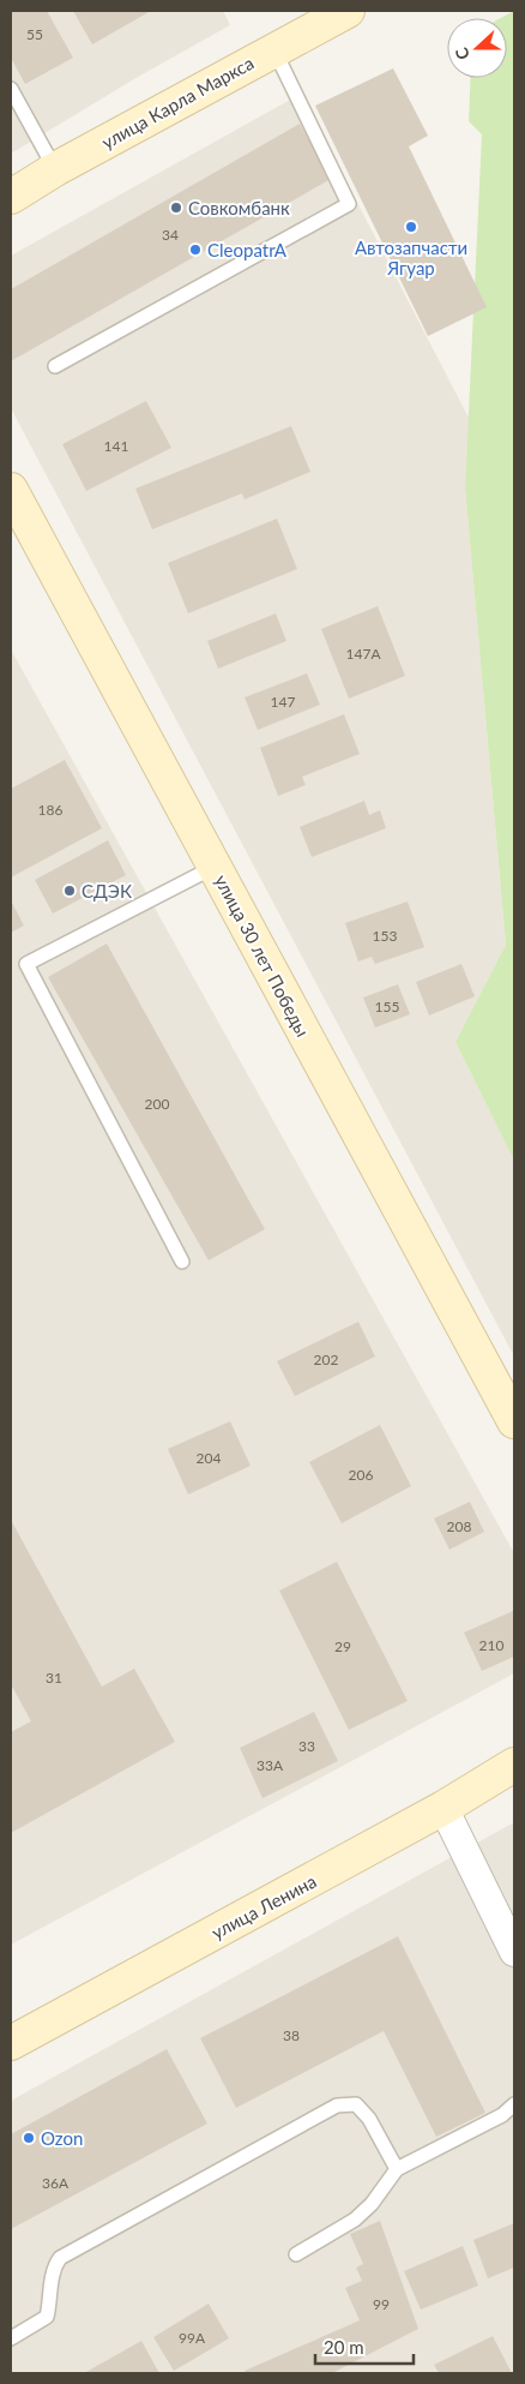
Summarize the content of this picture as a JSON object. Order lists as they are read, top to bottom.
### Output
{
  "streets": {
    "main road": ["улица Карла Маркса", "улица 30 лет Победы", "улица Ленина"]
  },
  "places": [
    "Совкомбанк",
    "Автозапчасти Ягуар",
    "CleopatrA",
    "СДЭК",
    "Ozon"
  ],
  "house_numbers": [
    "55",
    "34",
    "141",
    "147А",
    "147",
    "186",
    "153",
    "155",
    "200",
    "202",
    "204",
    "206",
    "208",
    "210",
    "29",
    "31",
    "33",
    "33А",
    "38",
    "36А",
    "99",
    "99А"
  ],
  "scale_bar": "20 m",
  "north": "left"
}
